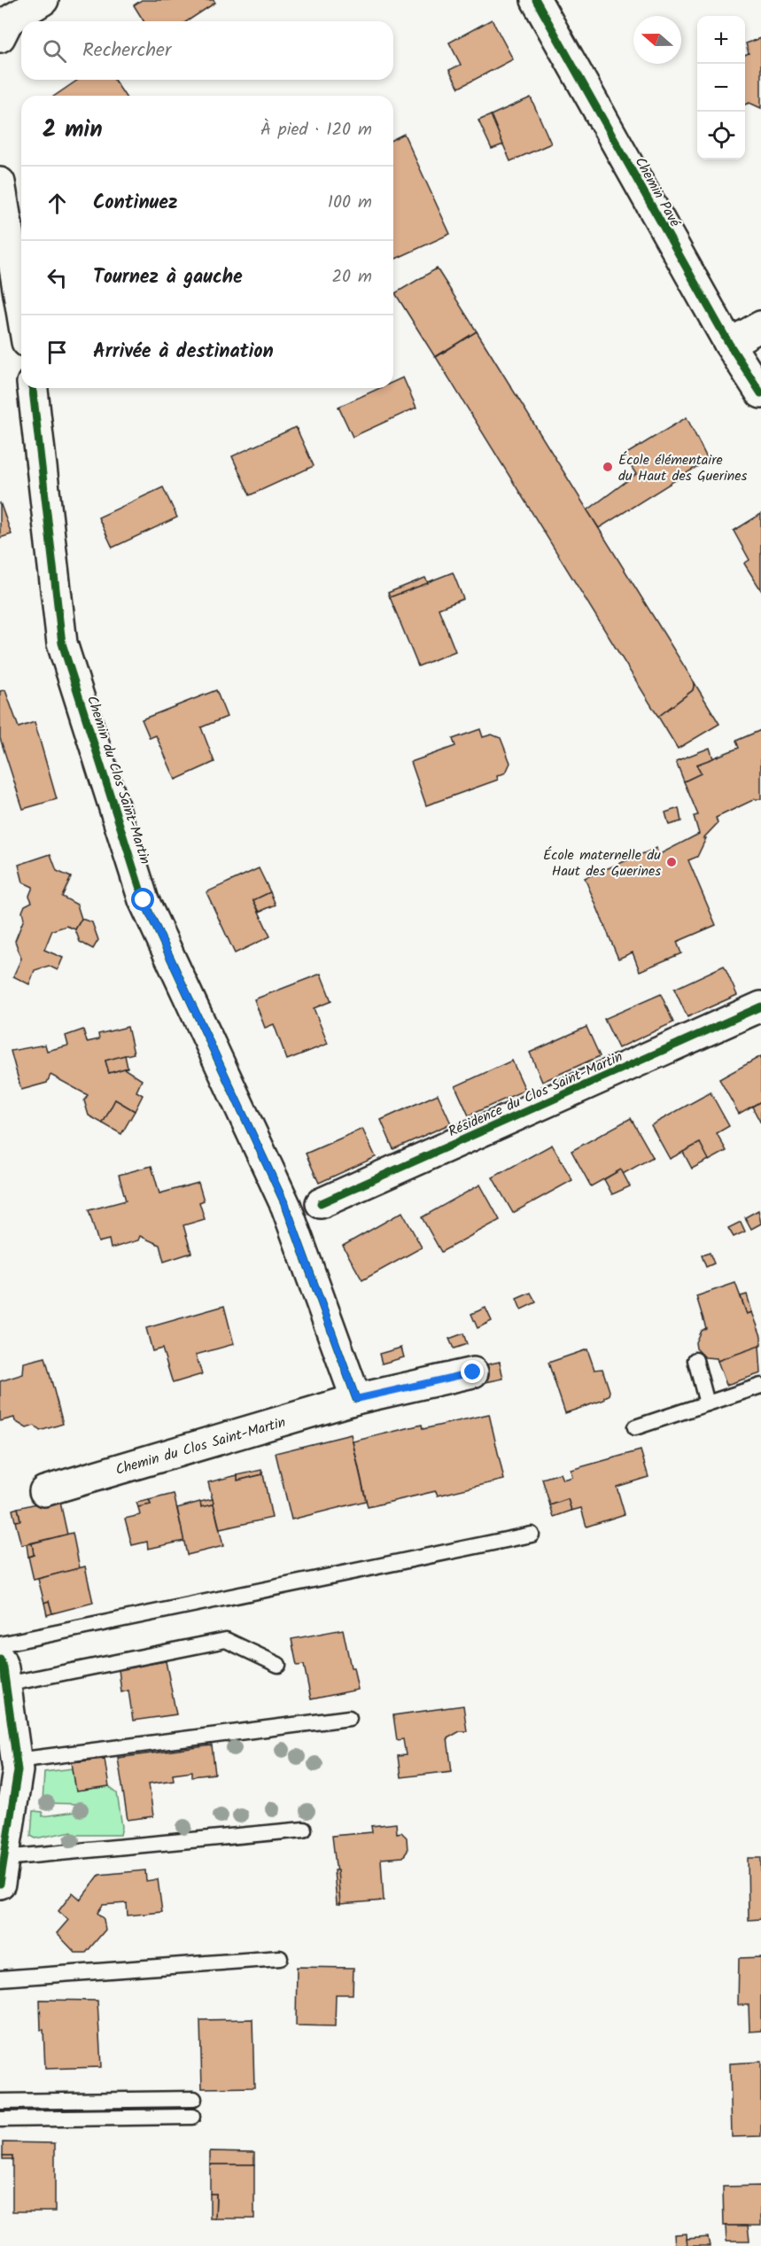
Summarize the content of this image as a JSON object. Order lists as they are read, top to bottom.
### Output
{
  "streets": {
    "street": ["Chemin Pavé", "Chemin du Clos Saint-Martin", "Résidence du Clos Saint-Martin"]
  },
  "places": ["École élémentaire du Haut des Guerines", "École maternelle du Haut des Guerines"],
  "north": "left",
  "page": {
    "map_buttons": ["+", "−"],
    "search": "Rechercher",
    "heading": ["2 min", "À pied · 120 m"],
    "list": [
      ["Continuez", "100 m"],
      ["Tournez à gauche", "20 m"],
      "Arrivée à destination"
    ]
  }
}
